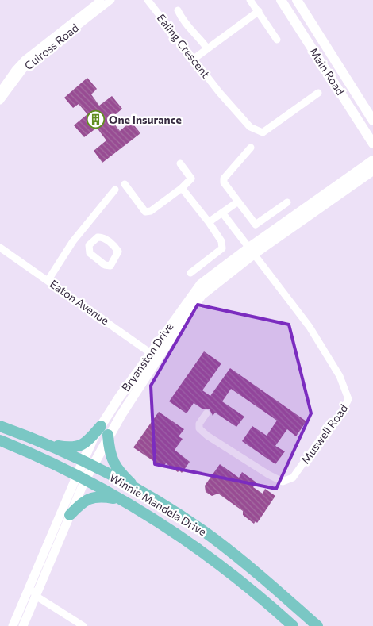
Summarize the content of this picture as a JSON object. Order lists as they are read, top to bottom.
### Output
{
  "streets": {
    "main road": ["Main Road", "Bryanston Drive", "Winnie Mandela Drive"],
    "street": [
      "Ealing Crescent",
      "Culross Road",
      "Eaton Avenue",
      "Muswell Road"
    ]
  },
  "crossings": [
    ["Eaton Avenue", "Bryanston Drive"],
    ["Bryanston Drive", "Muswell Road"],
    ["Bryanston Drive", "Winnie Mandela Drive"]
  ],
  "places": {
    "building": ["One Insurance"]
  }
}
